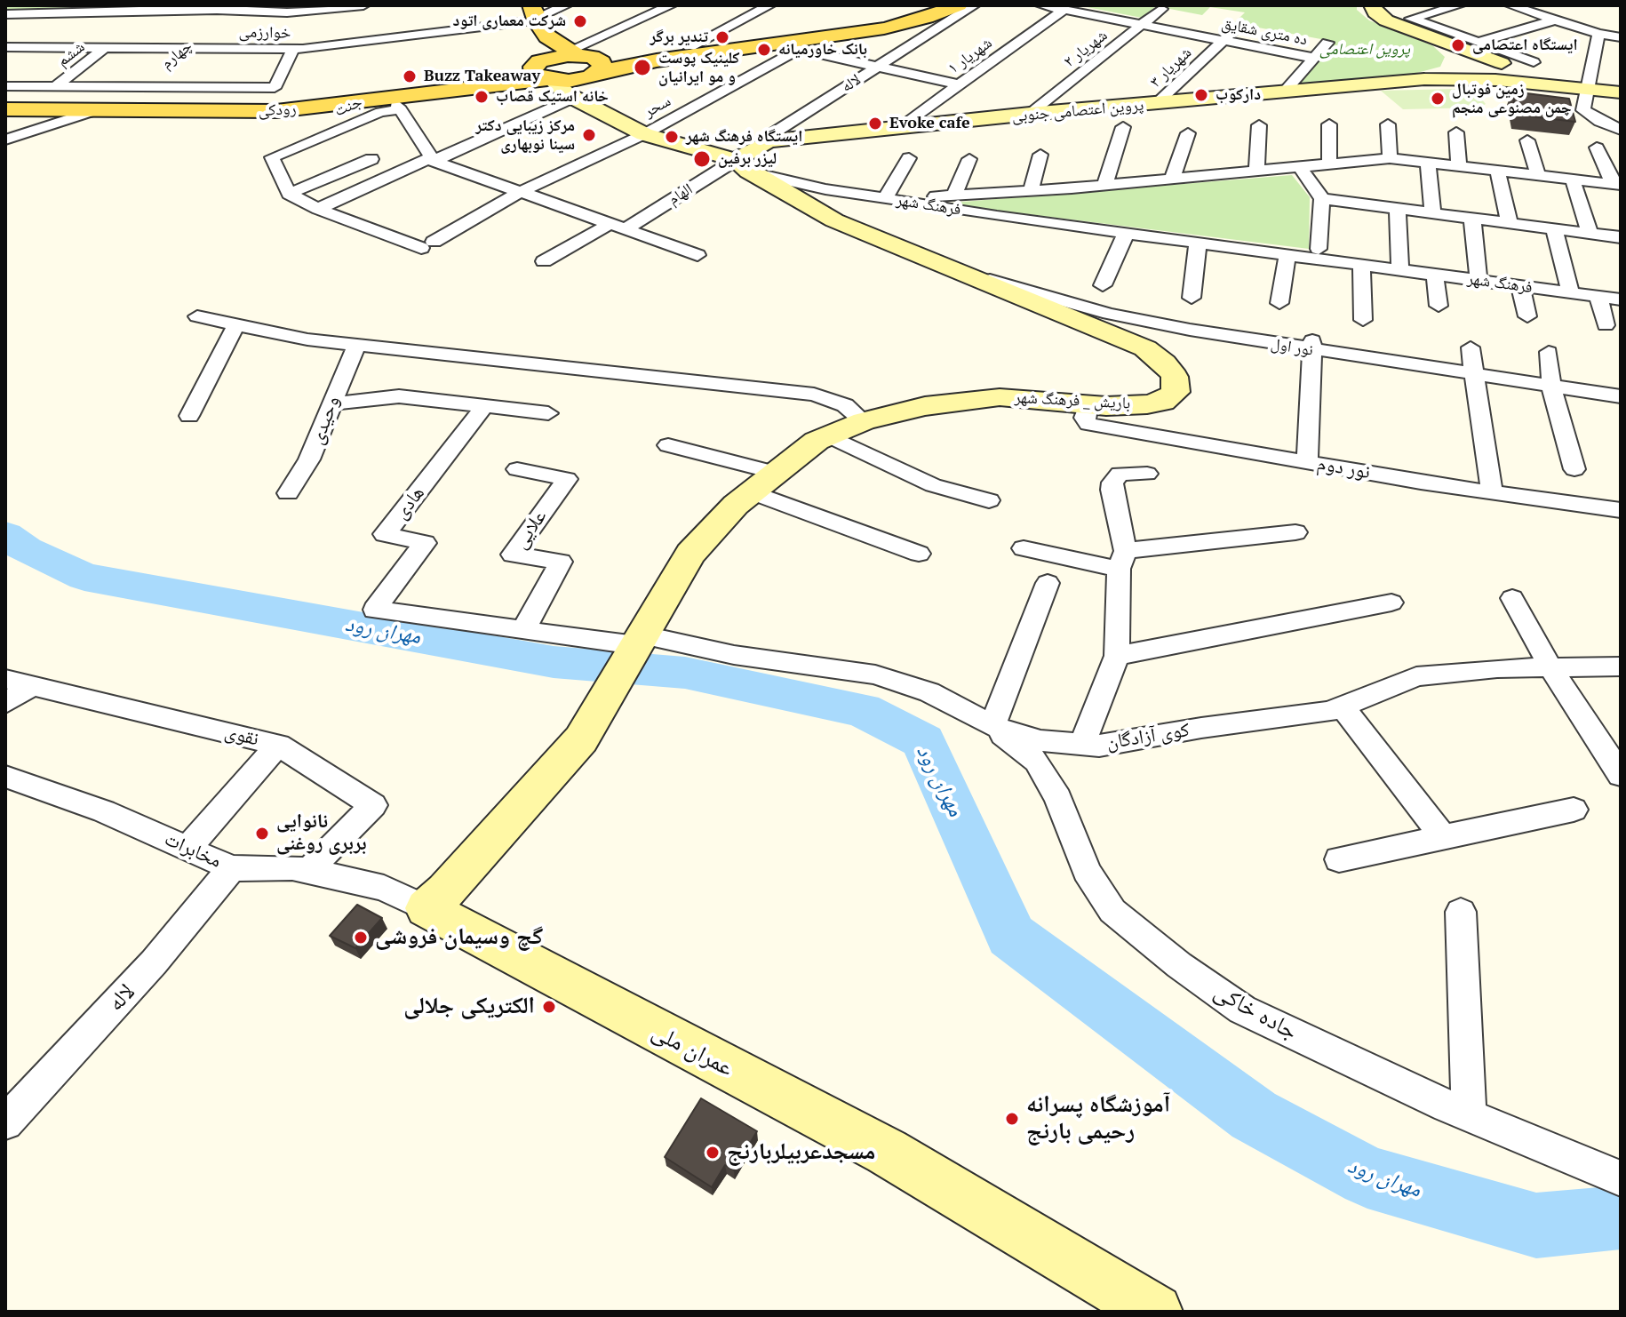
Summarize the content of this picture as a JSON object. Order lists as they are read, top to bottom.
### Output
{
  "streets": {
    "main road": [
      "رودکی",
      "پروین اعتصامی جنوبی",
      "باریش _ فرهنگ شهر",
      "عمران ملی"
    ],
    "street": [
      "ده متری شقایق",
      "خوارزمی",
      "شهریار ۲",
      "ششم",
      "چهارم",
      "شهریار ۱",
      "شهریار ۳",
      "لاله",
      "جنت",
      "سحر",
      "الهام",
      "فرهنگ شهر",
      "نور اول",
      "وحیدی",
      "نور دوم",
      "هادی",
      "علایی",
      "نقوی",
      "کوی آزادگان",
      "مخابرات",
      "جاده خاکی"
    ]
  },
  "crossings": [
    ["ده متری شقایق", "شهریار ۲"],
    ["ده متری شقایق", "شهریار ۱"],
    ["ده متری شقایق", "شهریار ۳"],
    ["خوارزمی", "ششم"],
    ["خوارزمی", "چهارم"],
    ["شهریار ۲", "پروین اعتصامی جنوبی"],
    ["شهریار ۱", "پروین اعتصامی جنوبی"],
    ["شهریار ۳", "پروین اعتصامی جنوبی"],
    ["لاله", "پروین اعتصامی جنوبی"],
    ["لاله", "مخابرات"],
    ["سحر", "باریش _ فرهنگ شهر"],
    ["پروین اعتصامی جنوبی", "الهام"],
    ["پروین اعتصامی جنوبی", "باریش _ فرهنگ شهر"],
    ["الهام", "باریش _ فرهنگ شهر"],
    ["نور اول", "باریش _ فرهنگ شهر"],
    ["باریش _ فرهنگ شهر", "نور دوم"],
    ["باریش _ فرهنگ شهر", "کوی آزادگان"],
    ["باریش _ فرهنگ شهر", "مخابرات"],
    ["باریش _ فرهنگ شهر", "عمران ملی"],
    ["هادی", "کوی آزادگان"],
    ["علایی", "کوی آزادگان"],
    ["نقوی", "مخابرات"],
    ["کوی آزادگان", "جاده خاکی"],
    ["مخابرات", "عمران ملی"]
  ],
  "water": ["مهران رود"],
  "parks": ["پروین اعتصامى"],
  "places": [
    "شرکت معماری اتود",
    "تندیر برگر",
    "ایستگاه اعتصامی",
    "بانک خاورمیانه",
    "کلینیک پوست و مو ایرانیان",
    "Buzz Takeaway",
    "دارکوب",
    "خانه استیک قصاب",
    "زمین فوتبال چمن مصنوعی منجم",
    "Evoke cafe",
    "مرکز زیبایی دکتر سینا نوبهاری",
    "ایستگاه فرهنگ شهر",
    "لیزر برفین",
    "نانوایی بربری روغنی",
    "گچ وسیمان فروشی",
    "الکتریکی جلالی",
    "آموزشگاه پسرانه رحیمی بارنج",
    "مسجدعربیلربارنج"
  ]
}
